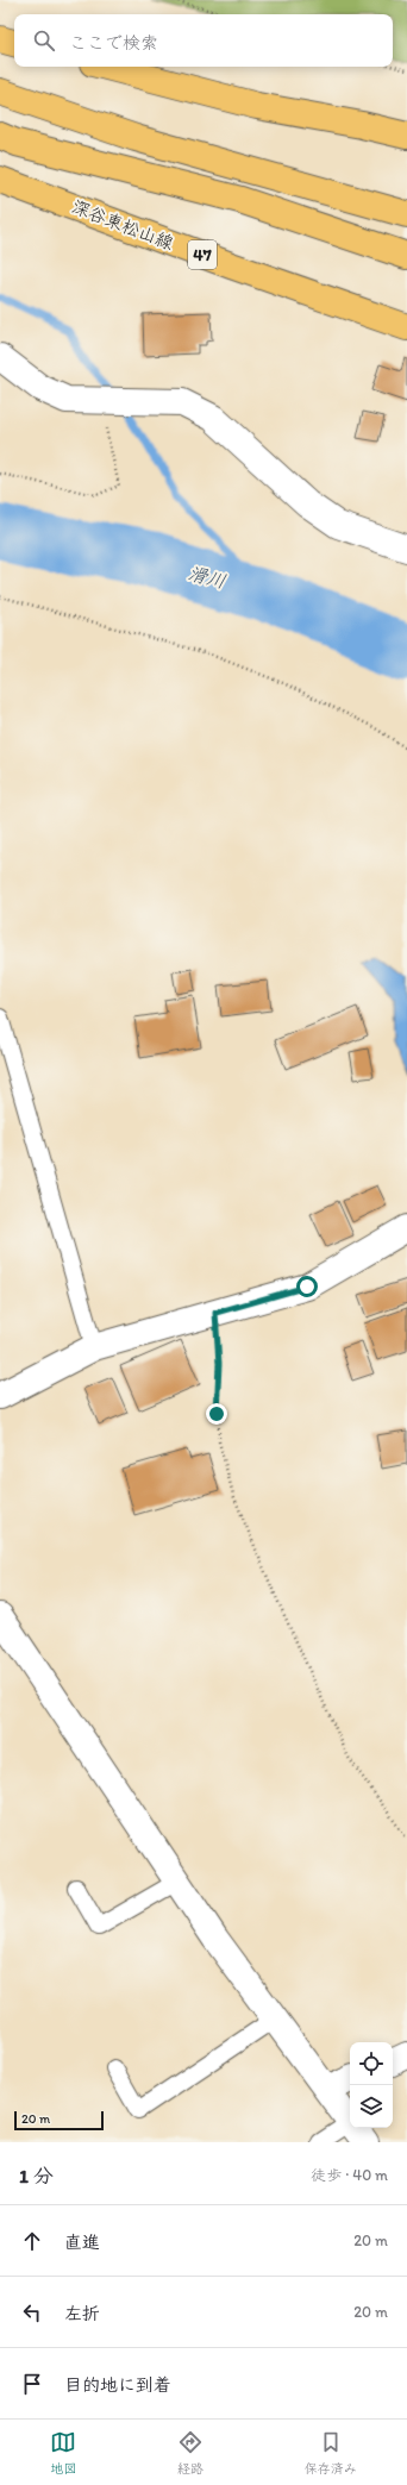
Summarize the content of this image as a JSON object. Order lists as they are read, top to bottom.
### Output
{
  "streets": {
    "main road": ["深谷東松山線", "47"]
  },
  "water": ["滑川"],
  "scale_bar": "20 m",
  "page": {
    "search": "ここで検索",
    "scale": "20 m",
    "heading": ["1 分", "徒歩 · 40 m"],
    "list": [
      ["直進", "20 m"],
      ["左折", "20 m"],
      "目的地に到着"
    ],
    "nav": ["地図", "経路", "保存済み"]
  }
}
